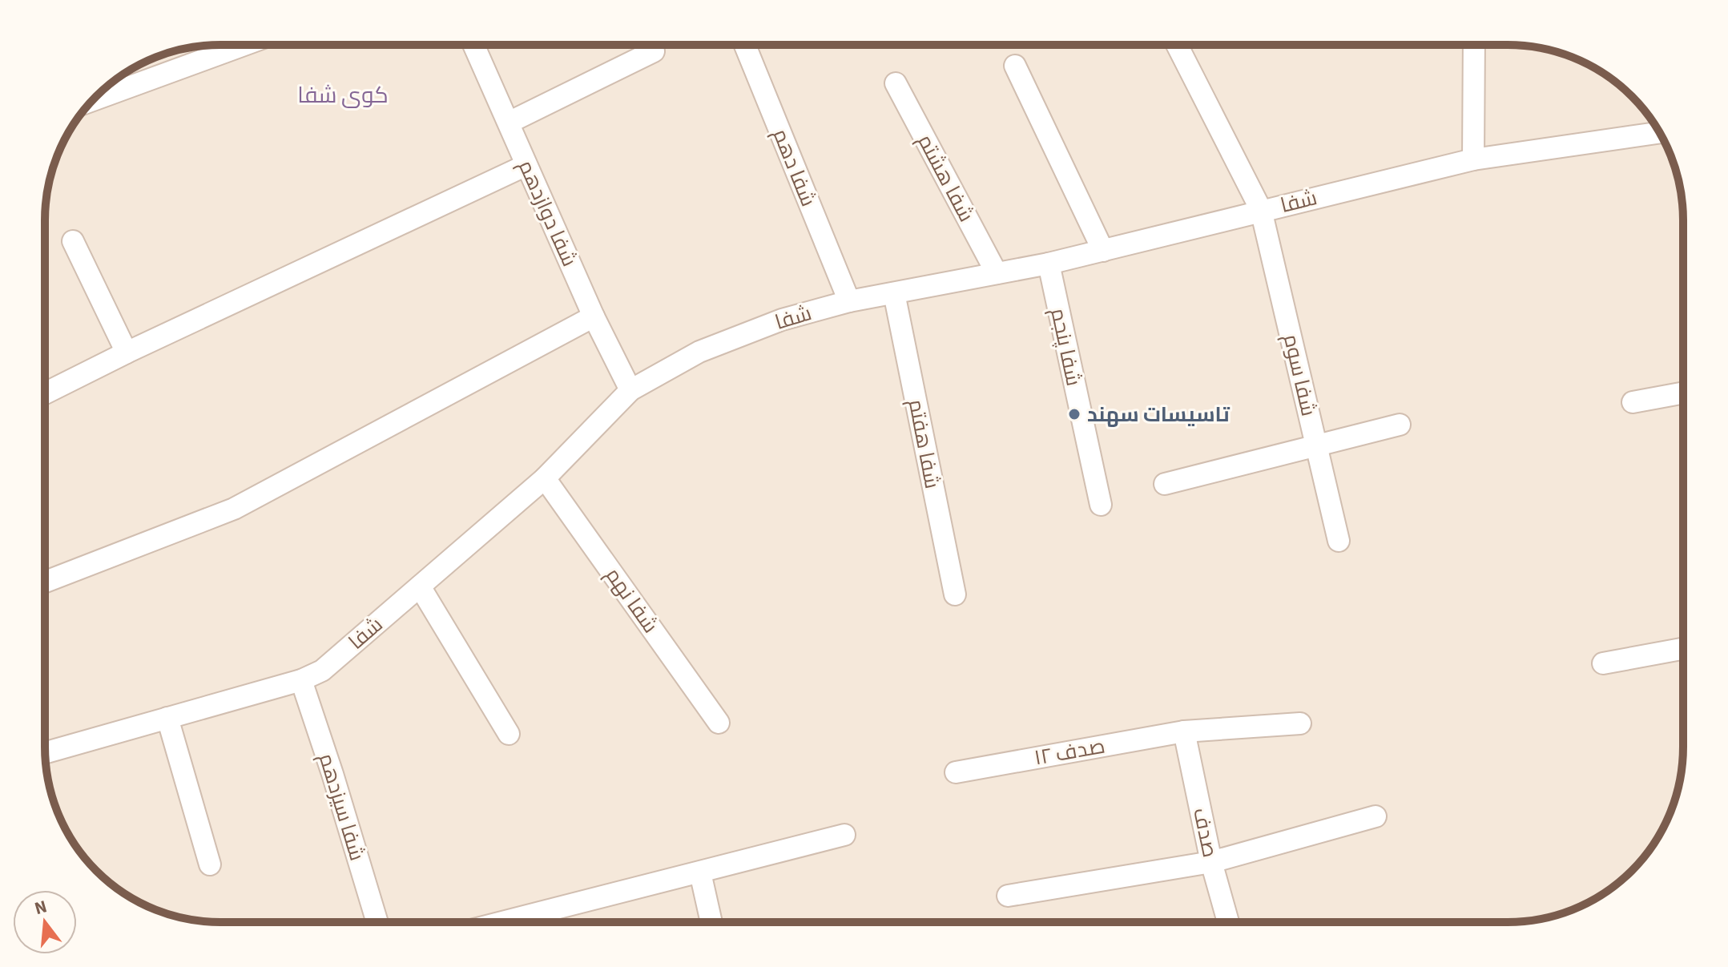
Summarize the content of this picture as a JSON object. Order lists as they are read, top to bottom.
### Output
{
  "streets": {
    "street": [
      "شفا دهم",
      "شفا هشتم",
      "شفا",
      "شفا دوازدهم",
      "شفا پنجم",
      "شفا سوم",
      "شفا هفتم",
      "شفا نهم",
      "صدف ۱۲",
      "شفا سیزدهم",
      "صدف"
    ]
  },
  "crossings": [
    ["شفا دهم", "شفا"],
    ["شفا هشتم", "شفا"],
    ["شفا", "شفا دوازدهم"],
    ["شفا", "شفا پنجم"],
    ["شفا", "شفا سوم"],
    ["شفا", "شفا هفتم"],
    ["شفا", "شفا نهم"],
    ["شفا", "شفا سیزدهم"],
    ["صدف ۱۲", "صدف"]
  ],
  "districts": ["کوی شفا"],
  "places": ["تاسیسات سهند"],
  "north": "top"
}
